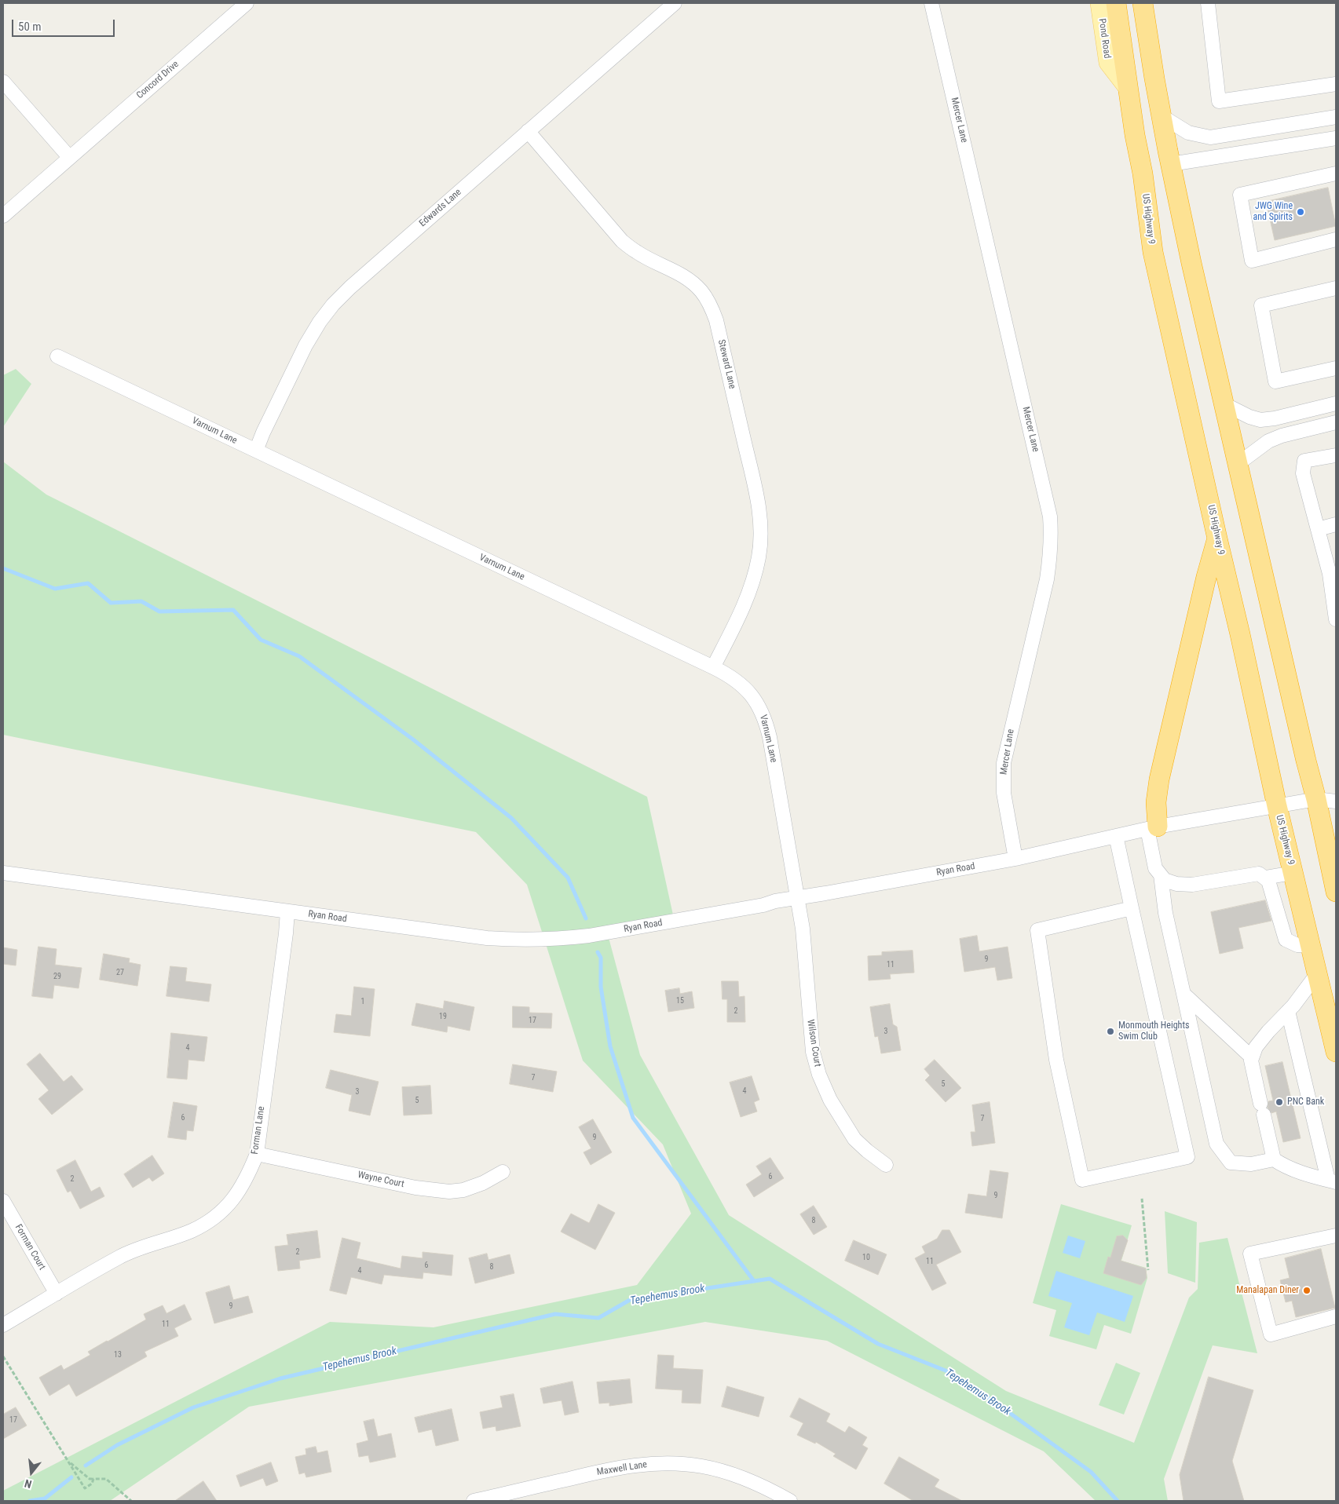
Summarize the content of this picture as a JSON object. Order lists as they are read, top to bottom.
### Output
{
  "streets": {
    "highway": ["US Highway 9"],
    "main road": ["Pond Road"],
    "street": [
      "Concord Drive",
      "Mercer Lane",
      "Edwards Lane",
      "Steward Lane",
      "Varnum Lane",
      "Ryan Road",
      "Wilson Court",
      "Forman Lane",
      "Wayne Court",
      "Forman Court",
      "Maxwell Lane"
    ]
  },
  "crossings": [
    ["Pond Road", "US Highway 9"],
    ["Mercer Lane", "Ryan Road"],
    ["Edwards Lane", "Steward Lane"],
    ["Edwards Lane", "Varnum Lane"],
    ["US Highway 9", "Ryan Road"],
    ["Steward Lane", "Varnum Lane"],
    ["Varnum Lane", "Ryan Road"],
    ["Varnum Lane", "Wilson Court"],
    ["Ryan Road", "Wilson Court"],
    ["Ryan Road", "Forman Lane"],
    ["Forman Lane", "Wayne Court"],
    ["Forman Lane", "Forman Court"]
  ],
  "water": ["Tepehemus Brook"],
  "places": [
    "JWG Wine and Spirits",
    "Monmouth Heights Swim Club",
    "PNC Bank",
    "Manalapan Diner"
  ],
  "house_numbers": [
    "9",
    "11",
    "27",
    "29",
    "15",
    "1",
    "2",
    "19",
    "17",
    "3",
    "4",
    "7",
    "5",
    "4",
    "3",
    "5",
    "6",
    "7",
    "9",
    "6",
    "2",
    "9",
    "8",
    "2",
    "10",
    "11",
    "6",
    "8",
    "4",
    "9",
    "11",
    "13",
    "17"
  ],
  "scale_bar": "50 m",
  "north": "bottom"
}
